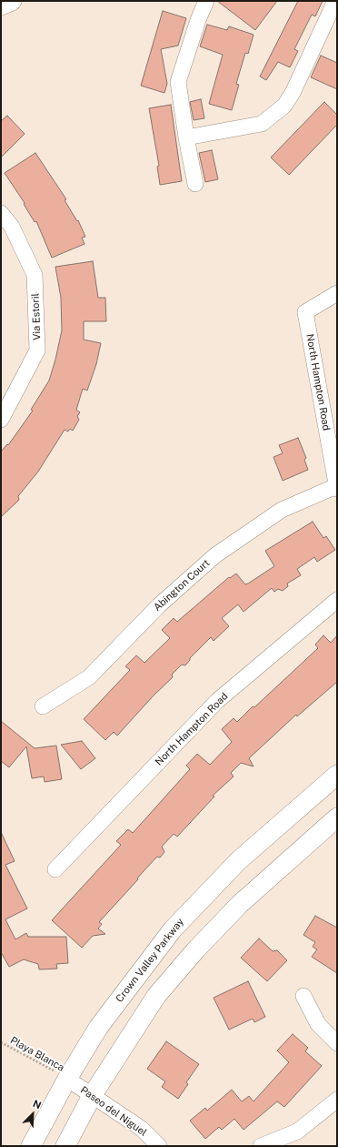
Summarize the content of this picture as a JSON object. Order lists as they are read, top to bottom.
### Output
{
  "streets": {
    "main road": ["Crown Valley Parkway"],
    "street": [
      "Via Estoril",
      "North Hampton Road",
      "Abington Court",
      "Paseo del Niguel"
    ],
    "path": ["Playa Blanca"]
  },
  "crossings": [
    ["North Hampton Road", "Abington Court"],
    ["Crown Valley Parkway", "Playa Blanca"],
    ["Crown Valley Parkway", "Paseo del Niguel"],
    ["Playa Blanca", "Paseo del Niguel"]
  ],
  "north": "top right"
}
